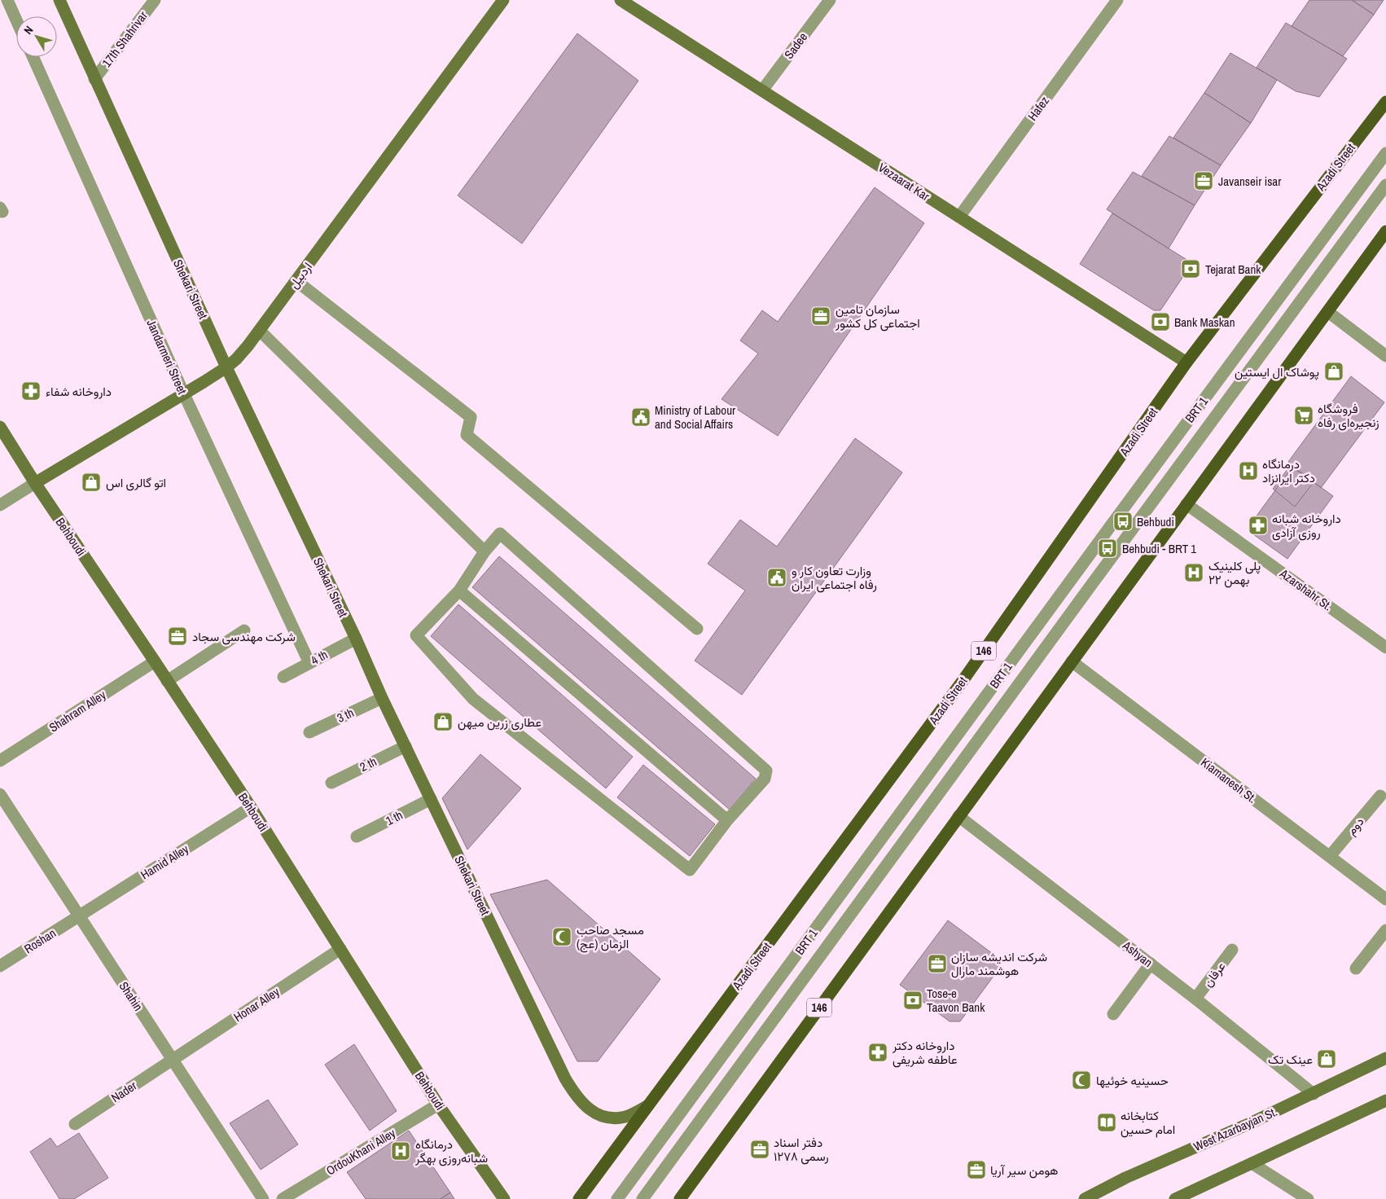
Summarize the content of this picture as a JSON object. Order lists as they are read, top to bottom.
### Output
{
  "streets": {
    "main road": ["Azadi Street", "146"],
    "street": [
      "17th Shahrivar",
      "Sadee",
      "Hafez",
      "Vezaarat Kar",
      "اردبیل",
      "Shekari Street",
      "Jandarmeri Street",
      "BRT 1",
      "Behboudi",
      "Azarshahr St.",
      "4 th",
      "Shahram Alley",
      "3 th",
      "2 th",
      "Kiamanesh St.",
      "1 th",
      "دوم",
      "Hamid Alley",
      "Roshan",
      "Ashyan",
      "عرفان",
      "Shahin",
      "Honar Alley",
      "Nader",
      "West Azarbayjan St.",
      "OrdouKhani Alley"
    ]
  },
  "crossings": [
    ["17th Shahrivar", "Shekari Street"],
    ["Sadee", "Vezaarat Kar"],
    ["Hafez", "Vezaarat Kar"],
    ["Azadi Street", "Vezaarat Kar"],
    ["Azadi Street", "Shekari Street"],
    ["اردبیل", "Shekari Street"],
    ["اردبیل", "Jandarmeri Street"],
    ["اردبیل", "Behboudi"],
    ["Shekari Street", "4 th"],
    ["Shekari Street", "3 th"],
    ["Shekari Street", "2 th"],
    ["Shekari Street", "1 th"],
    ["Jandarmeri Street", "4 th"],
    ["Behboudi", "Shahram Alley"],
    ["Behboudi", "Hamid Alley"],
    ["Behboudi", "Honar Alley"],
    ["Behboudi", "OrdouKhani Alley"],
    ["Azarshahr St.", "146"],
    ["146", "Kiamanesh St."],
    ["146", "Ashyan"],
    ["Kiamanesh St.", "دوم"],
    ["Hamid Alley", "Roshan"],
    ["Hamid Alley", "Shahin"],
    ["Roshan", "Shahin"],
    ["Ashyan", "عرفان"],
    ["Ashyan", "West Azarbayjan St."],
    ["Shahin", "Honar Alley"],
    ["Shahin", "Nader"],
    ["Honar Alley", "Nader"]
  ],
  "places": {
    "office": [
      "Javanseir isar",
      "سازمان تامین اجتماعی کل کشور",
      "شرکت مهندسی سجاد",
      "شرکت اندیشه سازان هوشمند مارال",
      "دفتر اسناد رسمی ۱۲۷۸",
      "هومن سیر آریا"
    ],
    "bank": ["Tejarat Bank", "Bank Maskan", "Tose-e Taavon Bank"],
    "shop": [
      "پوشاک ال ایستین",
      "اتو گالری اس",
      "عطاری زرین میهن",
      "عینک تک"
    ],
    "pharmacy": ["داروخانه شفاء", "داروخانه شبانه روزی آزادی", "داروخانه دکتر عاطفه شریفی"],
    "supermarket": ["فروشگاه زنجیره‌ای رفاه"],
    "public building": ["Ministry of Labour and Social Affairs", "وزارت تعاون کار و رفاه اجتماعی ایران"],
    "hospital": ["درمانگاه دکتر ایرانزاد", "پلی کلینیک ۲۲ بهمن", "درمانگاه شبانه‌روزی بهگر"],
    "bus stop": ["Behbudi", "Behbudi - BRT 1"],
    "mosque": ["مسجد صاحب الزمان (عج)", "حسینیه خوئیها"],
    "library": ["کتابخانه امام حسین"]
  },
  "north": "top left"
}
